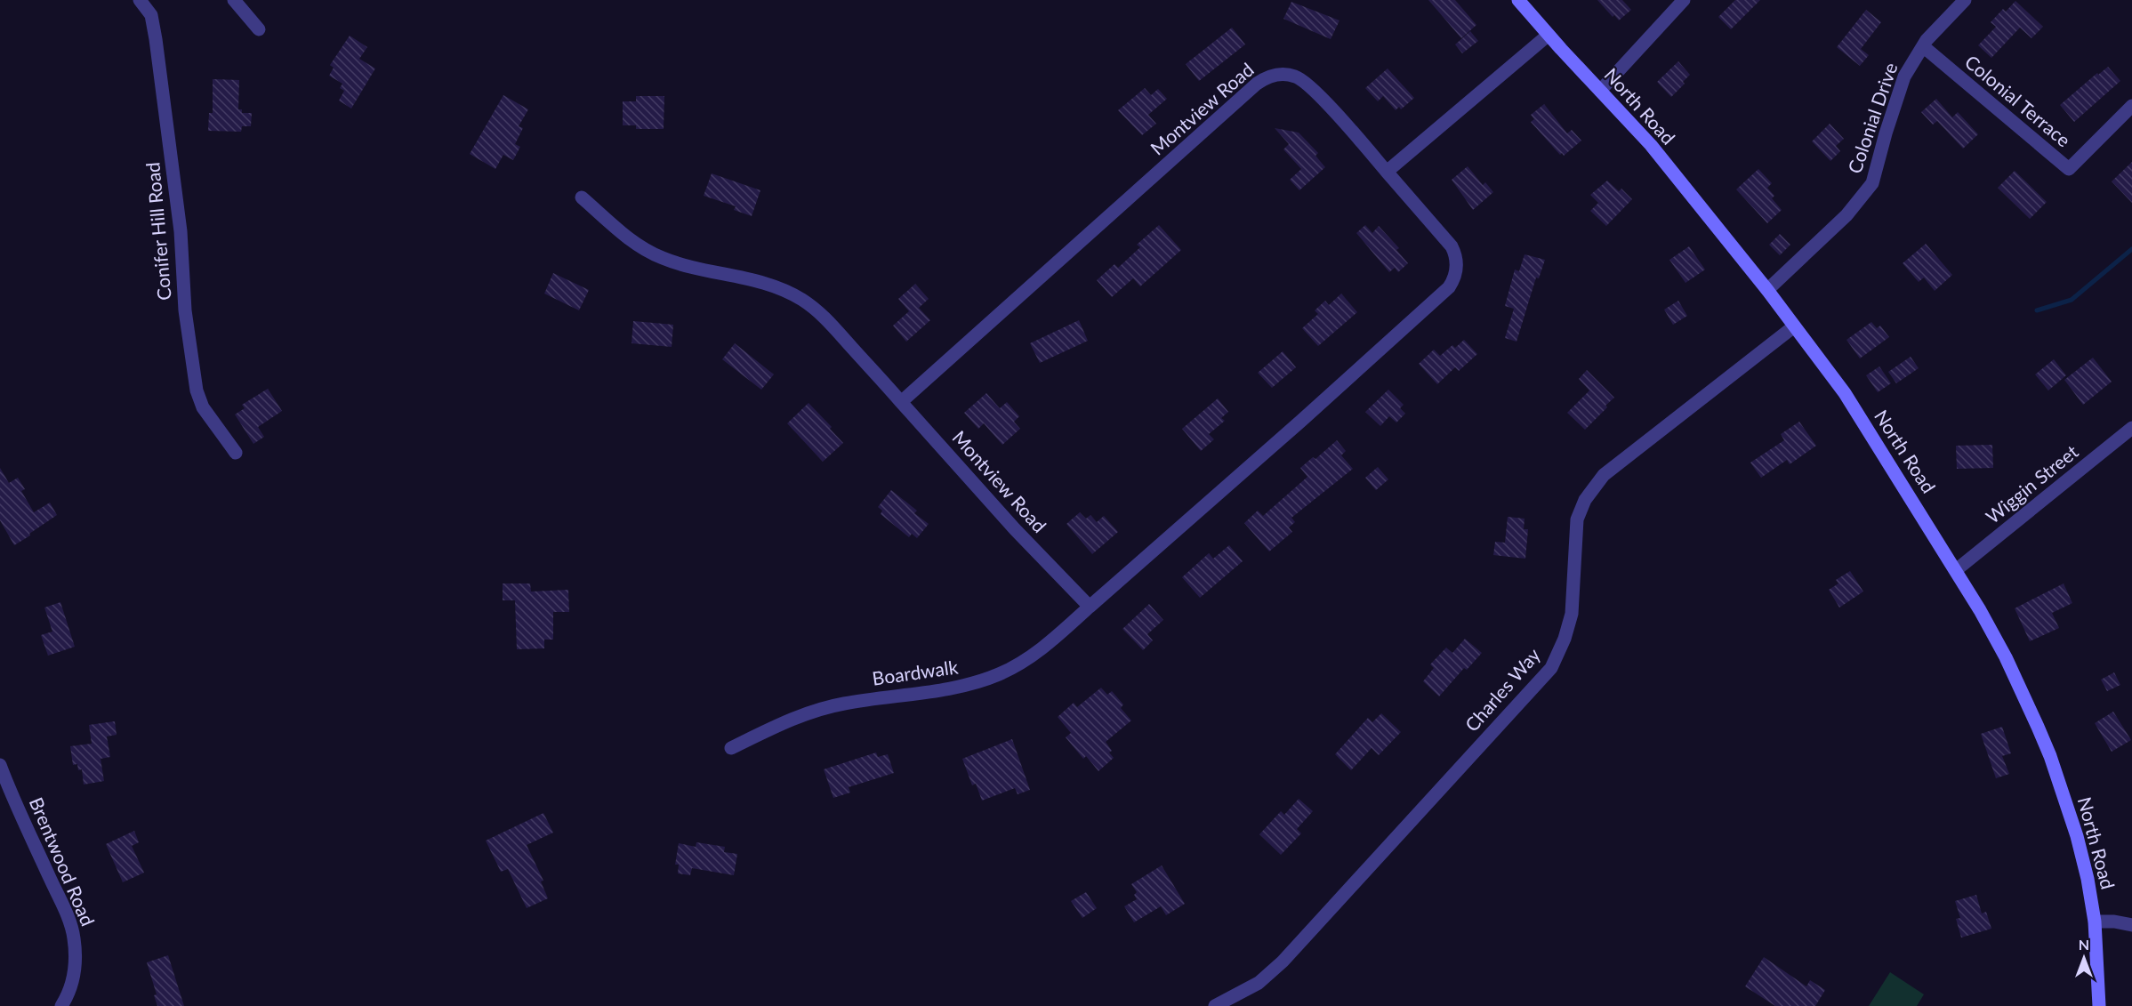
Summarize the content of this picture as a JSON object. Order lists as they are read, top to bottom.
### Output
{
  "streets": {
    "main road": ["North Road"],
    "street": [
      "Colonial Terrace",
      "Montview Road",
      "Colonial Drive",
      "Conifer Hill Road",
      "Wiggin Street",
      "Boardwalk",
      "Charles Way",
      "Brentwood Road"
    ]
  },
  "crossings": [
    ["Colonial Terrace", "Colonial Drive"],
    ["North Road", "Colonial Drive"],
    ["North Road", "Wiggin Street"],
    ["North Road", "Charles Way"],
    ["Montview Road", "Boardwalk"]
  ],
  "north": "top"
}
